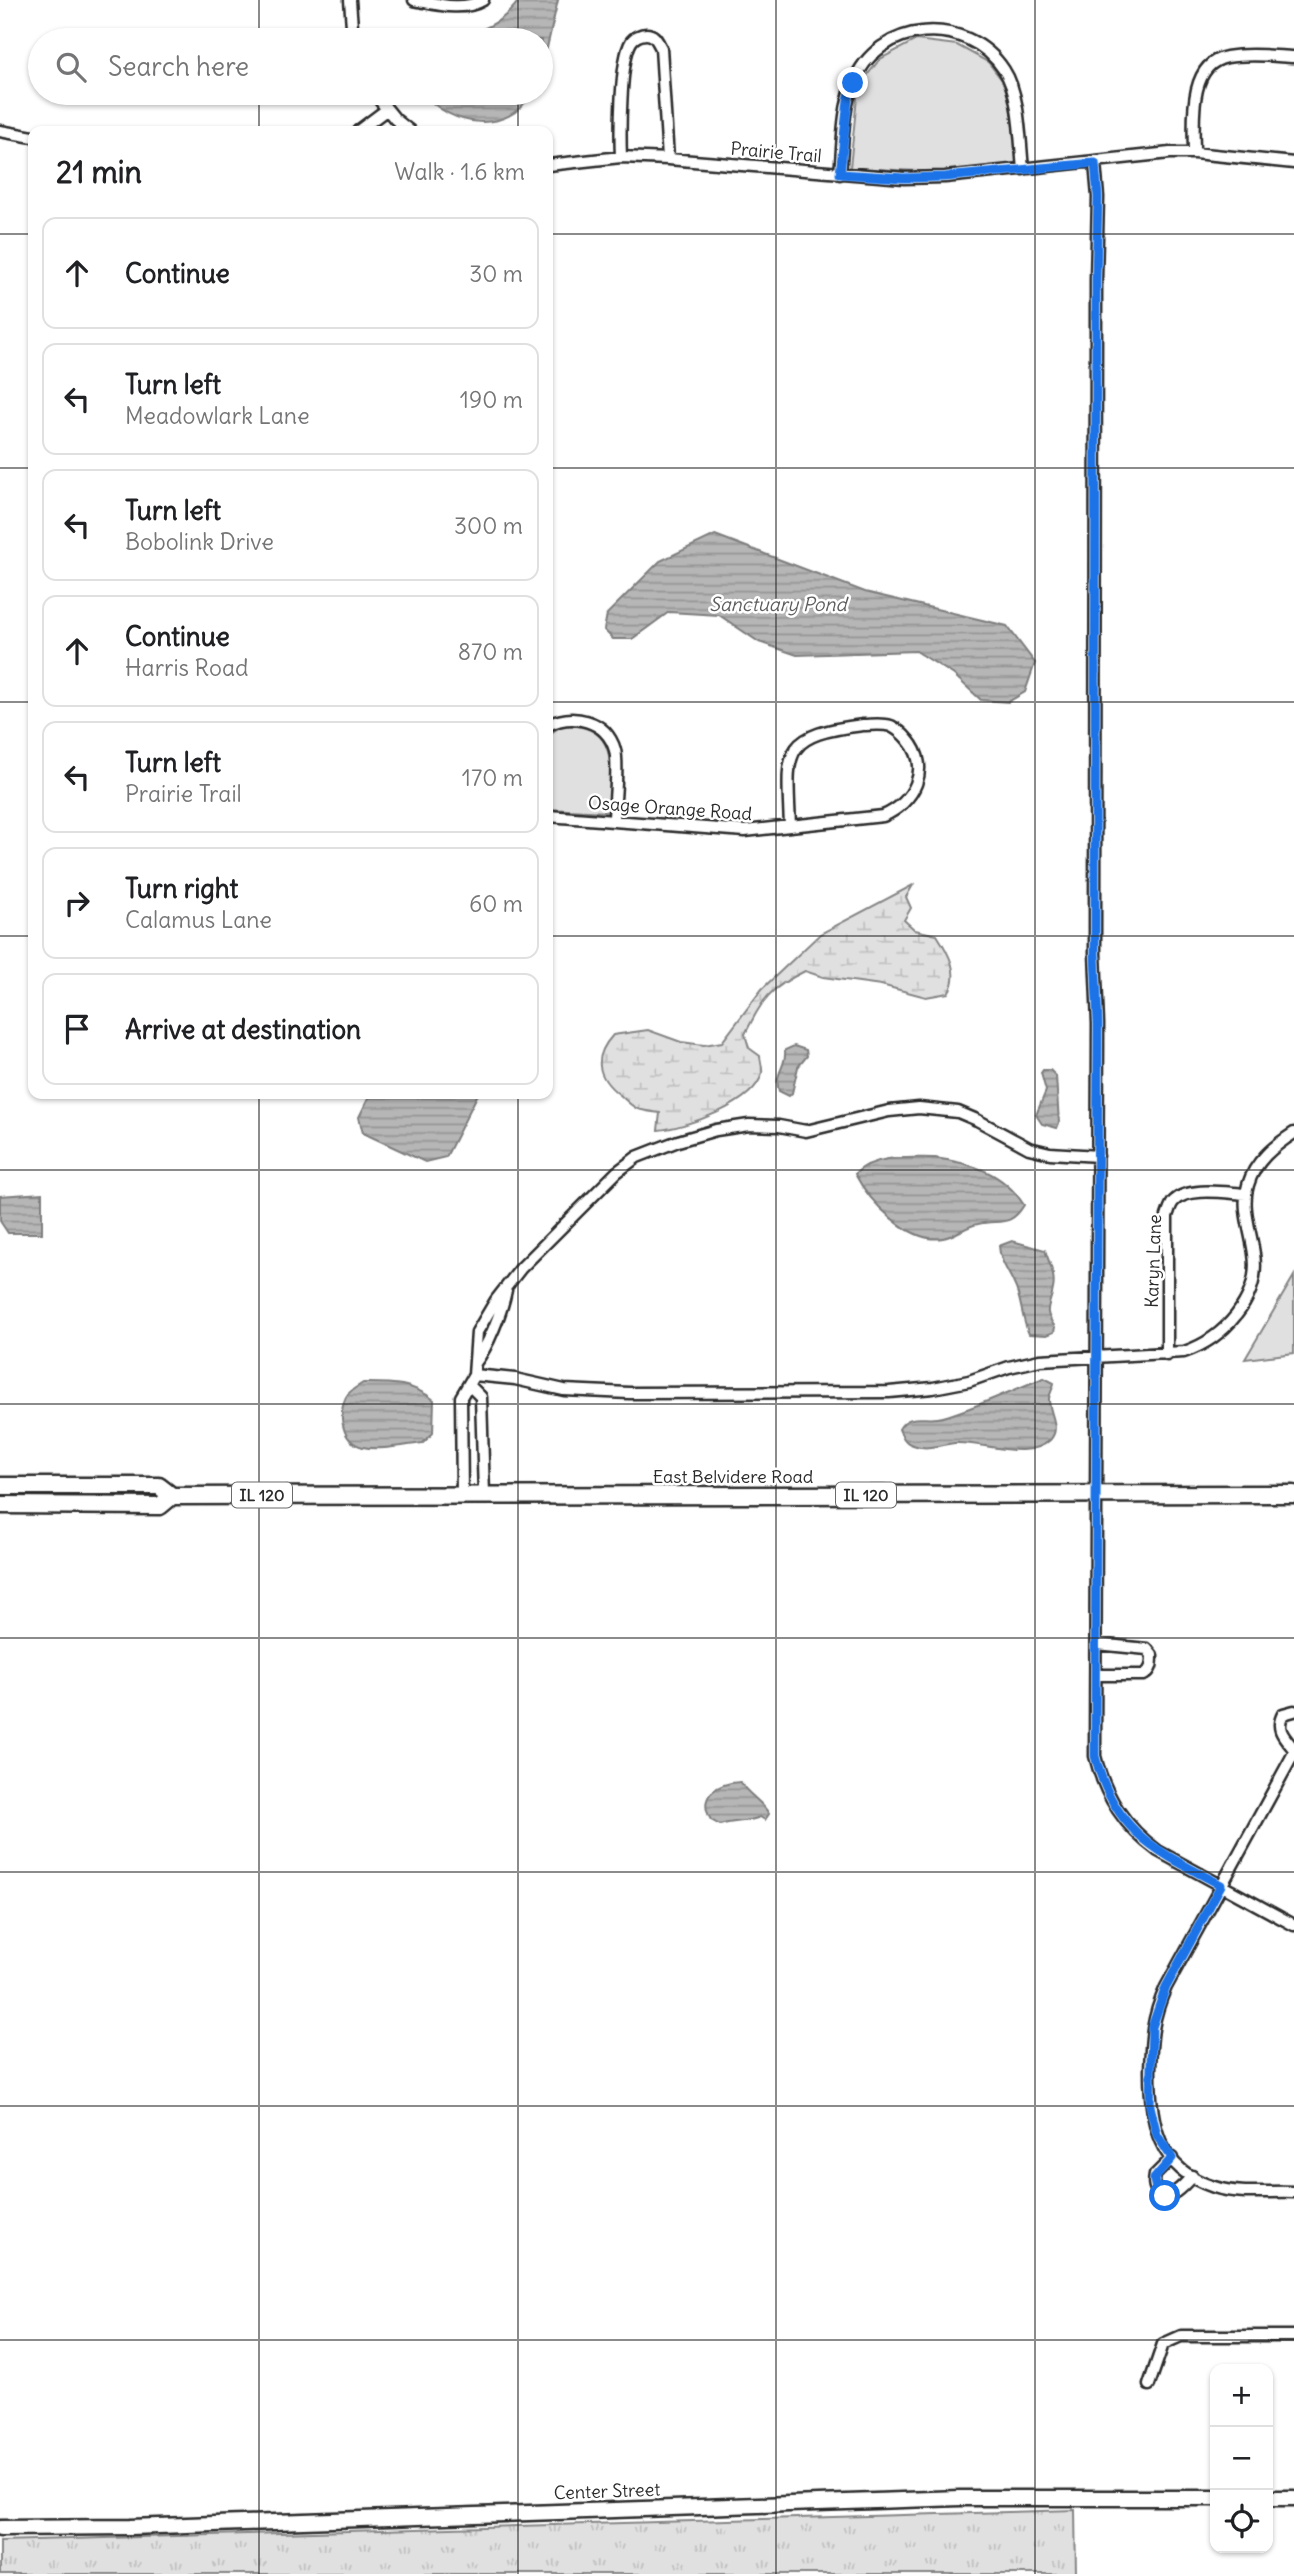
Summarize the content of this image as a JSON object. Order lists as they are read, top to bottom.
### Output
{
  "streets": {
    "main road": ["East Belvidere Road", "IL 120"],
    "street": [
      "Prairie Trail",
      "Osage Orange Road",
      "Karyn Lane",
      "Center Street"
    ]
  },
  "water": ["Sanctuary Pond"],
  "page": {
    "search": "Search here",
    "heading": ["21 min", "Walk · 1.6 km"],
    "list": [
      ["Continue", "30 m"],
      ["Turn left", "Meadowlark Lane", "190 m"],
      ["Turn left", "Bobolink Drive", "300 m"],
      ["Continue", "Harris Road", "870 m"],
      ["Turn left", "Prairie Trail", "170 m"],
      ["Turn right", "Calamus Lane", "60 m"],
      "Arrive at destination"
    ],
    "map_buttons": ["+", "−"]
  }
}
